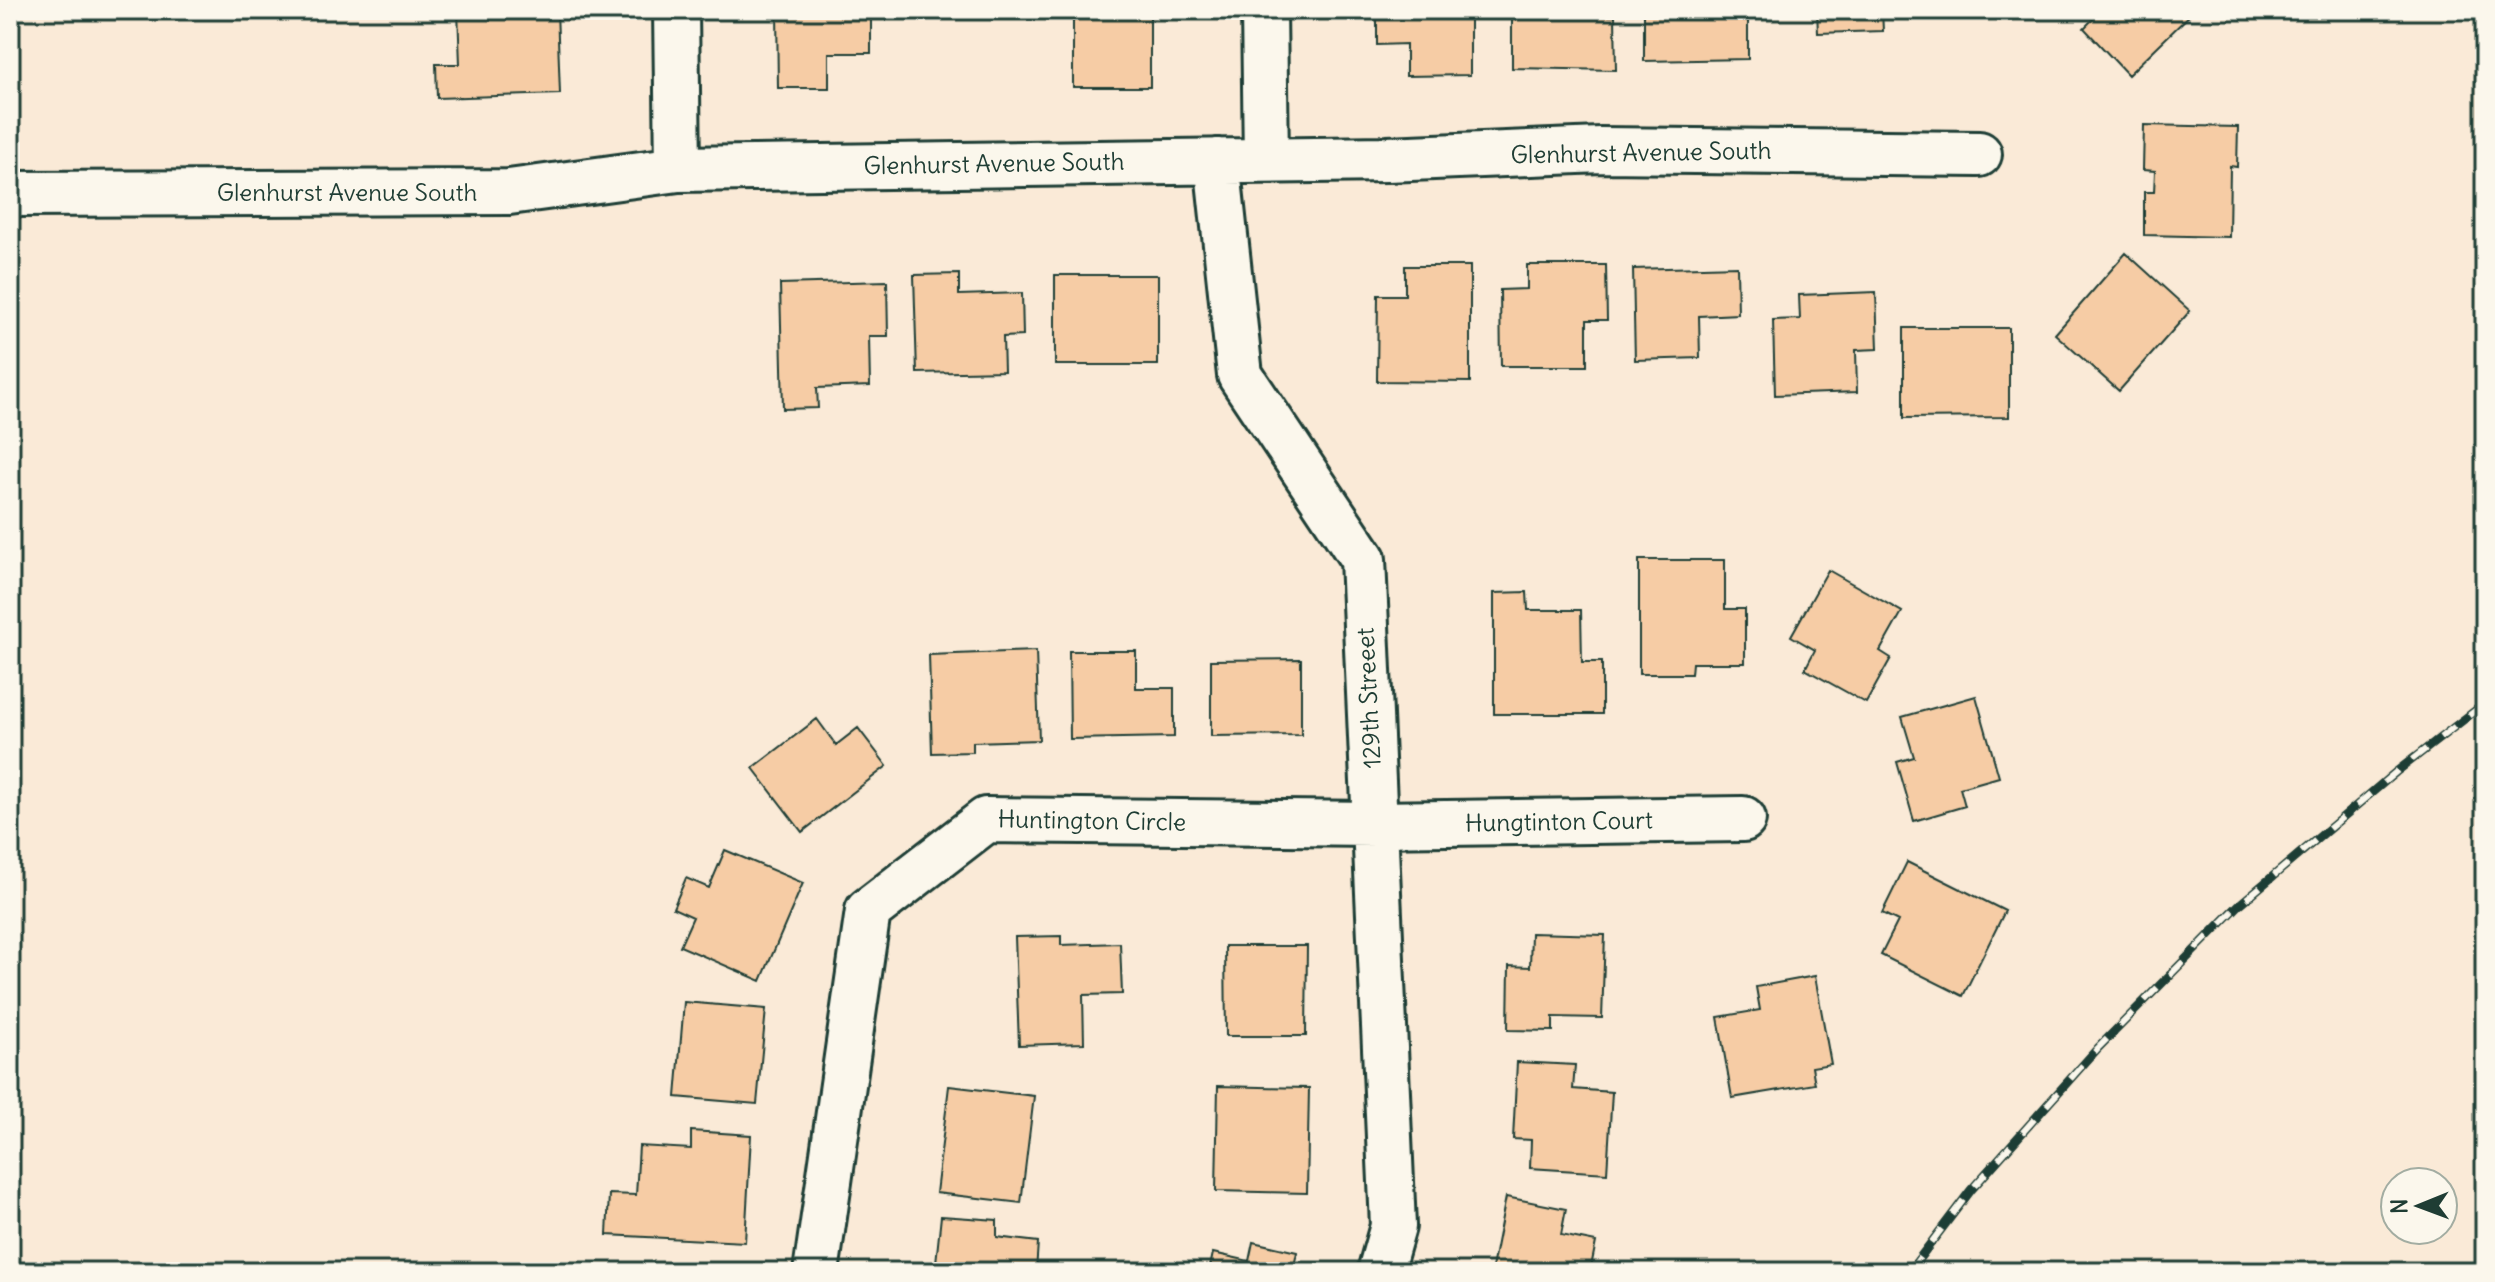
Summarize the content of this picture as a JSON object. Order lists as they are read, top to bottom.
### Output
{
  "streets": {
    "street": [
      "Glenhurst Avenue South",
      "129th Streeet",
      "Huntington Circle",
      "Hungtinton Court"
    ]
  },
  "crossings": [
    ["Glenhurst Avenue South", "129th Streeet"],
    ["129th Streeet", "Huntington Circle"],
    ["129th Streeet", "Hungtinton Court"],
    ["Huntington Circle", "Hungtinton Court"]
  ],
  "north": "left"
}
